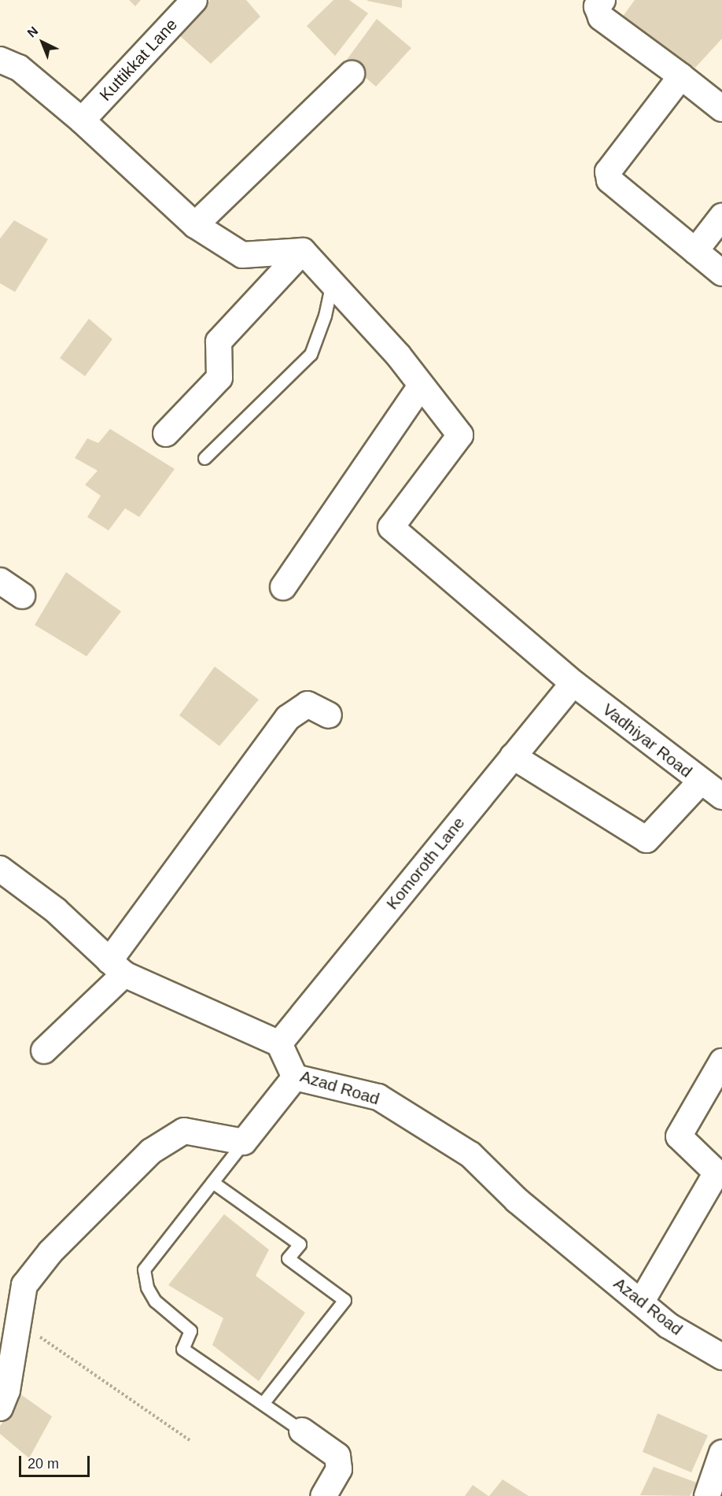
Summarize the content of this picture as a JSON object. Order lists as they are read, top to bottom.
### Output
{
  "streets": {
    "street": [
      "Kuttikkat Lane",
      "Vadhiyar Road",
      "Komoroth Lane",
      "Azad Road"
    ]
  },
  "crossings": [
    ["Vadhiyar Road", "Komoroth Lane"],
    ["Komoroth Lane", "Azad Road"]
  ],
  "scale_bar": "20 m",
  "north": "top left"
}
